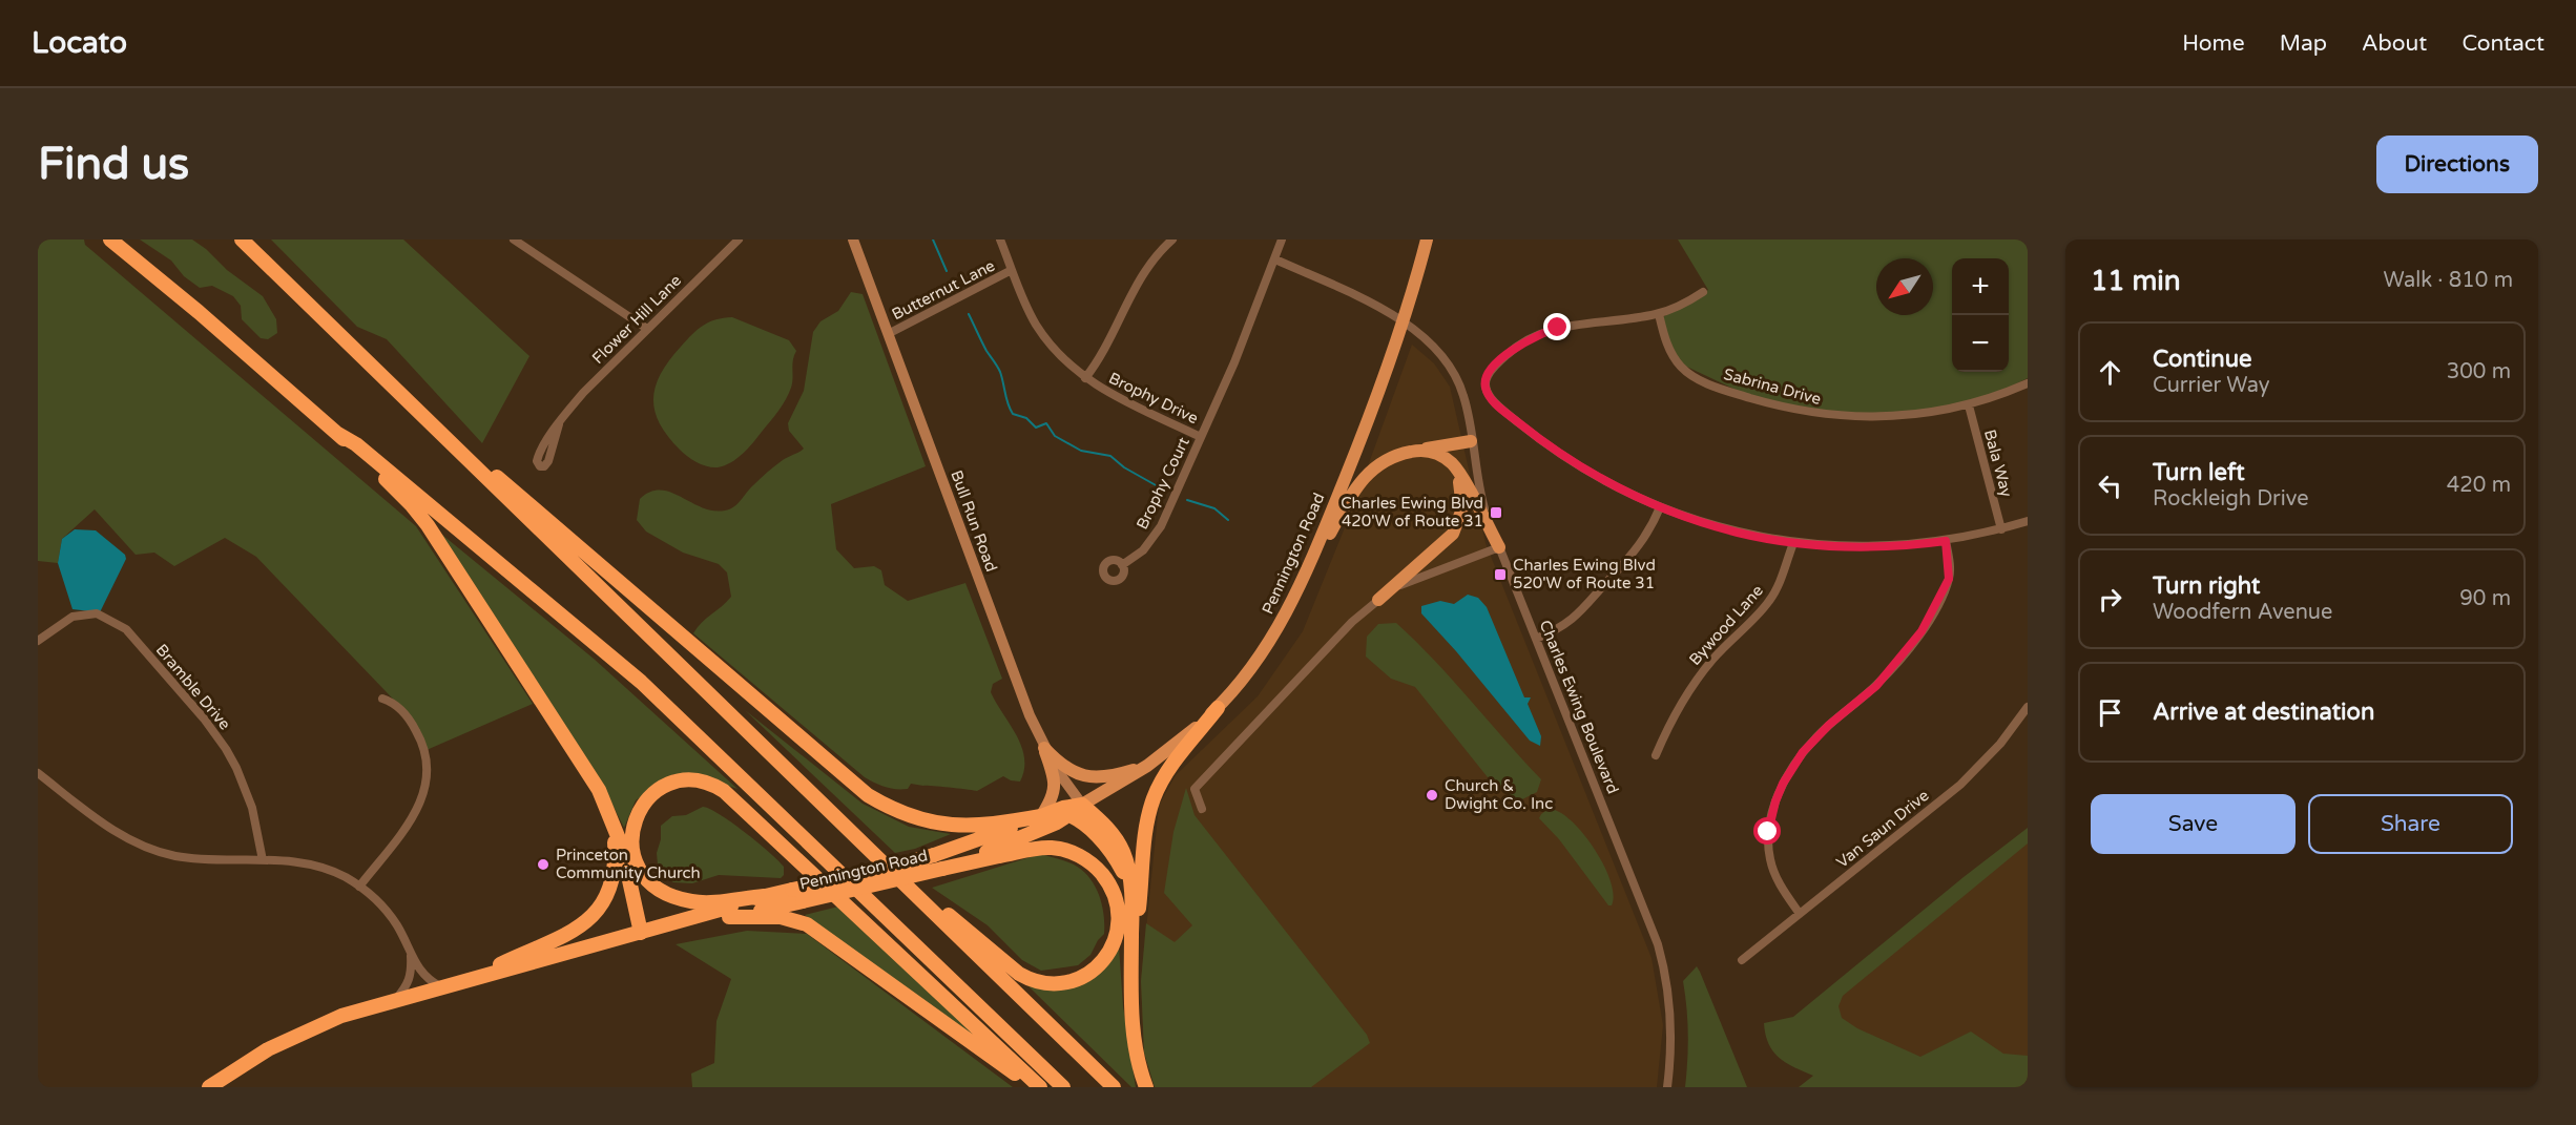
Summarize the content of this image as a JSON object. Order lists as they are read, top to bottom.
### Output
{
  "streets": {
    "highway": ["Pennington Road"],
    "street": [
      "Butternut Lane",
      "Flower Hill Lane",
      "Sabrina Drive",
      "Brophy Drive",
      "Bala Way",
      "Brophy Court",
      "Bull Run Road",
      "Bywood Lane",
      "Bramble Drive",
      "Charles Ewing Boulevard",
      "Van Saun Drive"
    ]
  },
  "crossings": [
    ["Butternut Lane", "Brophy Drive"],
    ["Butternut Lane", "Bull Run Road"],
    ["Sabrina Drive", "Bala Way"],
    ["Brophy Drive", "Brophy Court"],
    ["Brophy Drive", "Charles Ewing Boulevard"],
    ["Bull Run Road", "Pennington Road"],
    ["Pennington Road", "Charles Ewing Boulevard"]
  ],
  "places": {
    "transit": ["Charles Ewing Blvd 420'W of Route 31", "Charles Ewing Blvd 520'W of Route 31"],
    "other": ["Church & Dwight Co. Inc", "Princeton Community Church"]
  },
  "north": "bottom left",
  "page": {
    "header": "Locato",
    "nav": [
      "Home",
      "Map",
      "About",
      "Contact"
    ],
    "buttons": [
      "Directions",
      ["Save", "Share"]
    ],
    "title": "Find us",
    "heading": ["11 min", "Walk · 810 m"],
    "map_buttons": ["+", "−"],
    "list": [
      ["Continue", "Currier Way", "300 m"],
      ["Turn left", "Rockleigh Drive", "420 m"],
      ["Turn right", "Woodfern Avenue", "90 m"],
      "Arrive at destination"
    ]
  }
}
